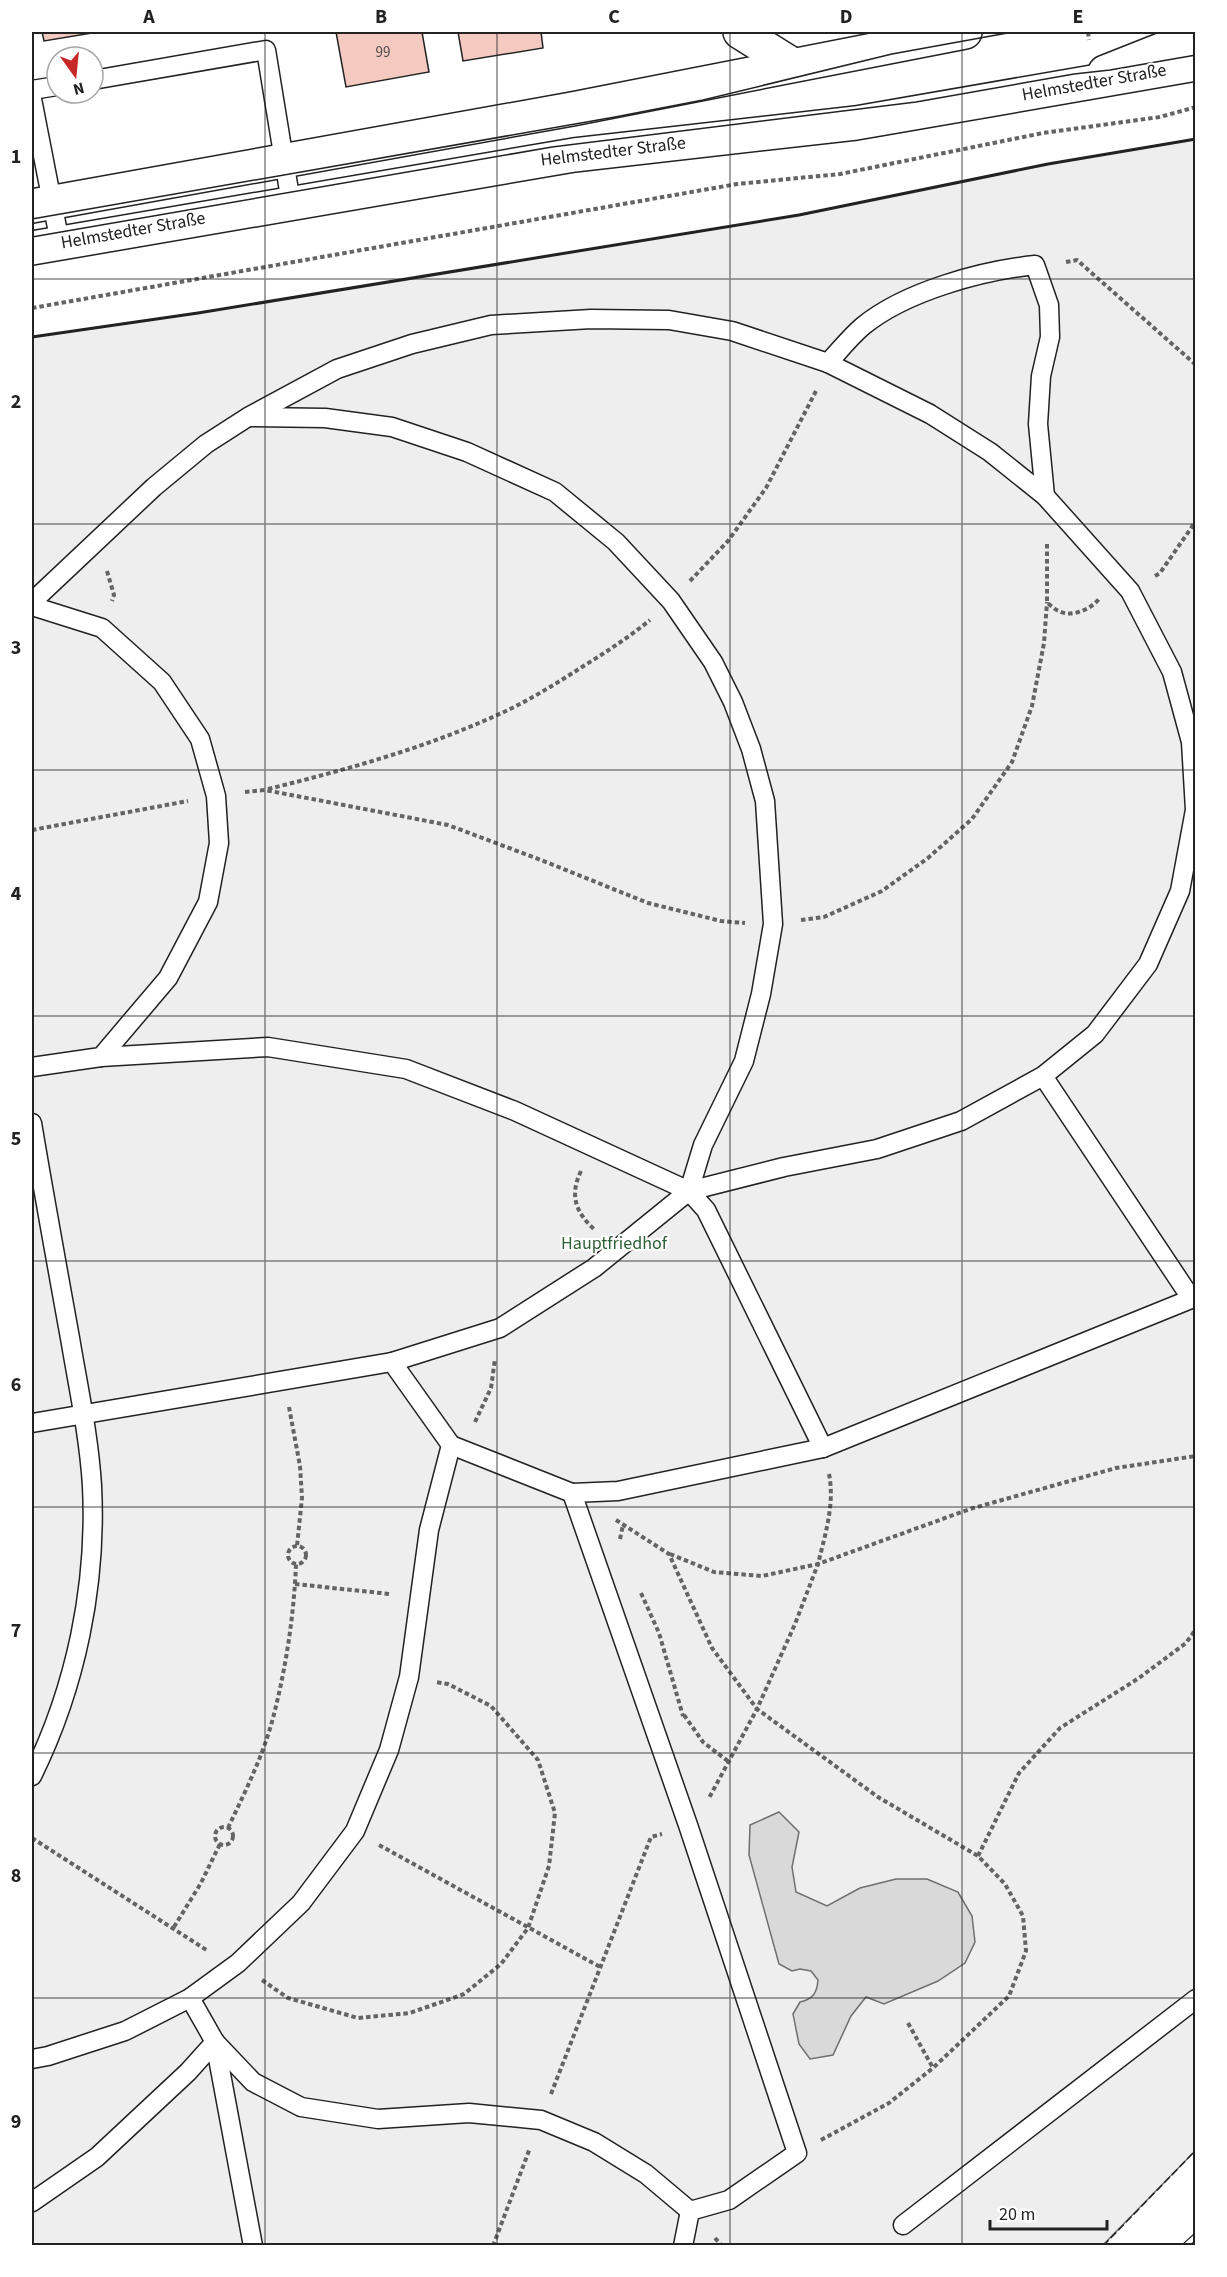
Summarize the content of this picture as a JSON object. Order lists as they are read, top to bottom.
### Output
{
  "streets": {
    "main road": ["Helmstedter Straße"]
  },
  "parks": ["Hauptfriedhof"],
  "house_numbers": ["99"],
  "scale_bar": "20 m",
  "north": "bottom",
  "grid": {
    "columns": [
      "A",
      "B",
      "C",
      "D",
      "E"
    ],
    "rows": [
      "1",
      "2",
      "3",
      "4",
      "5",
      "6",
      "7",
      "8",
      "9"
    ]
  }
}
